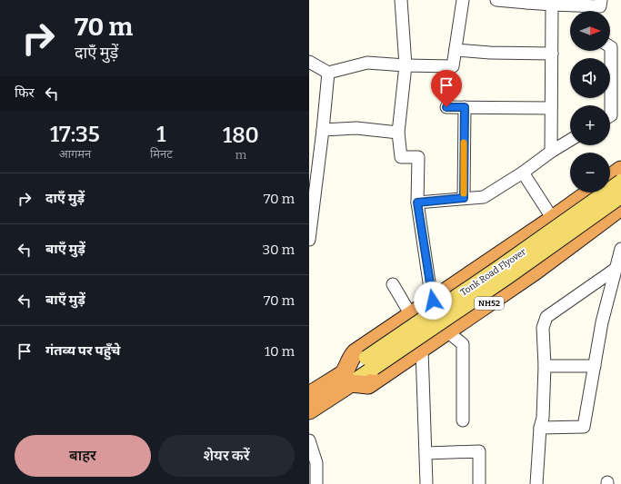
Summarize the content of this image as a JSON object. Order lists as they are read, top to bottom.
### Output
{
  "streets": {
    "highway": ["NH52"],
    "main road": ["Tonk Road Flyover"]
  },
  "crossings": [
    ["Tonk Road Flyover", "NH52"]
  ],
  "north": "right",
  "page": {
    "turn": ["70 m", "दाएँ मुड़ें"],
    "map_buttons": ["+", "−"],
    "then": "फिर",
    "eta": [
      "17:35",
      "आगमन",
      "1",
      "मिनट",
      "180",
      "m"
    ],
    "list": [
      {
        "name": "दाएँ मुड़ें",
        "value": "70 m"
      },
      {
        "name": "बाएँ मुड़ें",
        "value": "30 m"
      },
      {
        "name": "बाएँ मुड़ें",
        "value": "70 m"
      },
      {
        "name": "गंतव्य पर पहुँचे",
        "value": "10 m"
      }
    ],
    "buttons": ["बाहर", "शेयर करें"]
  }
}
